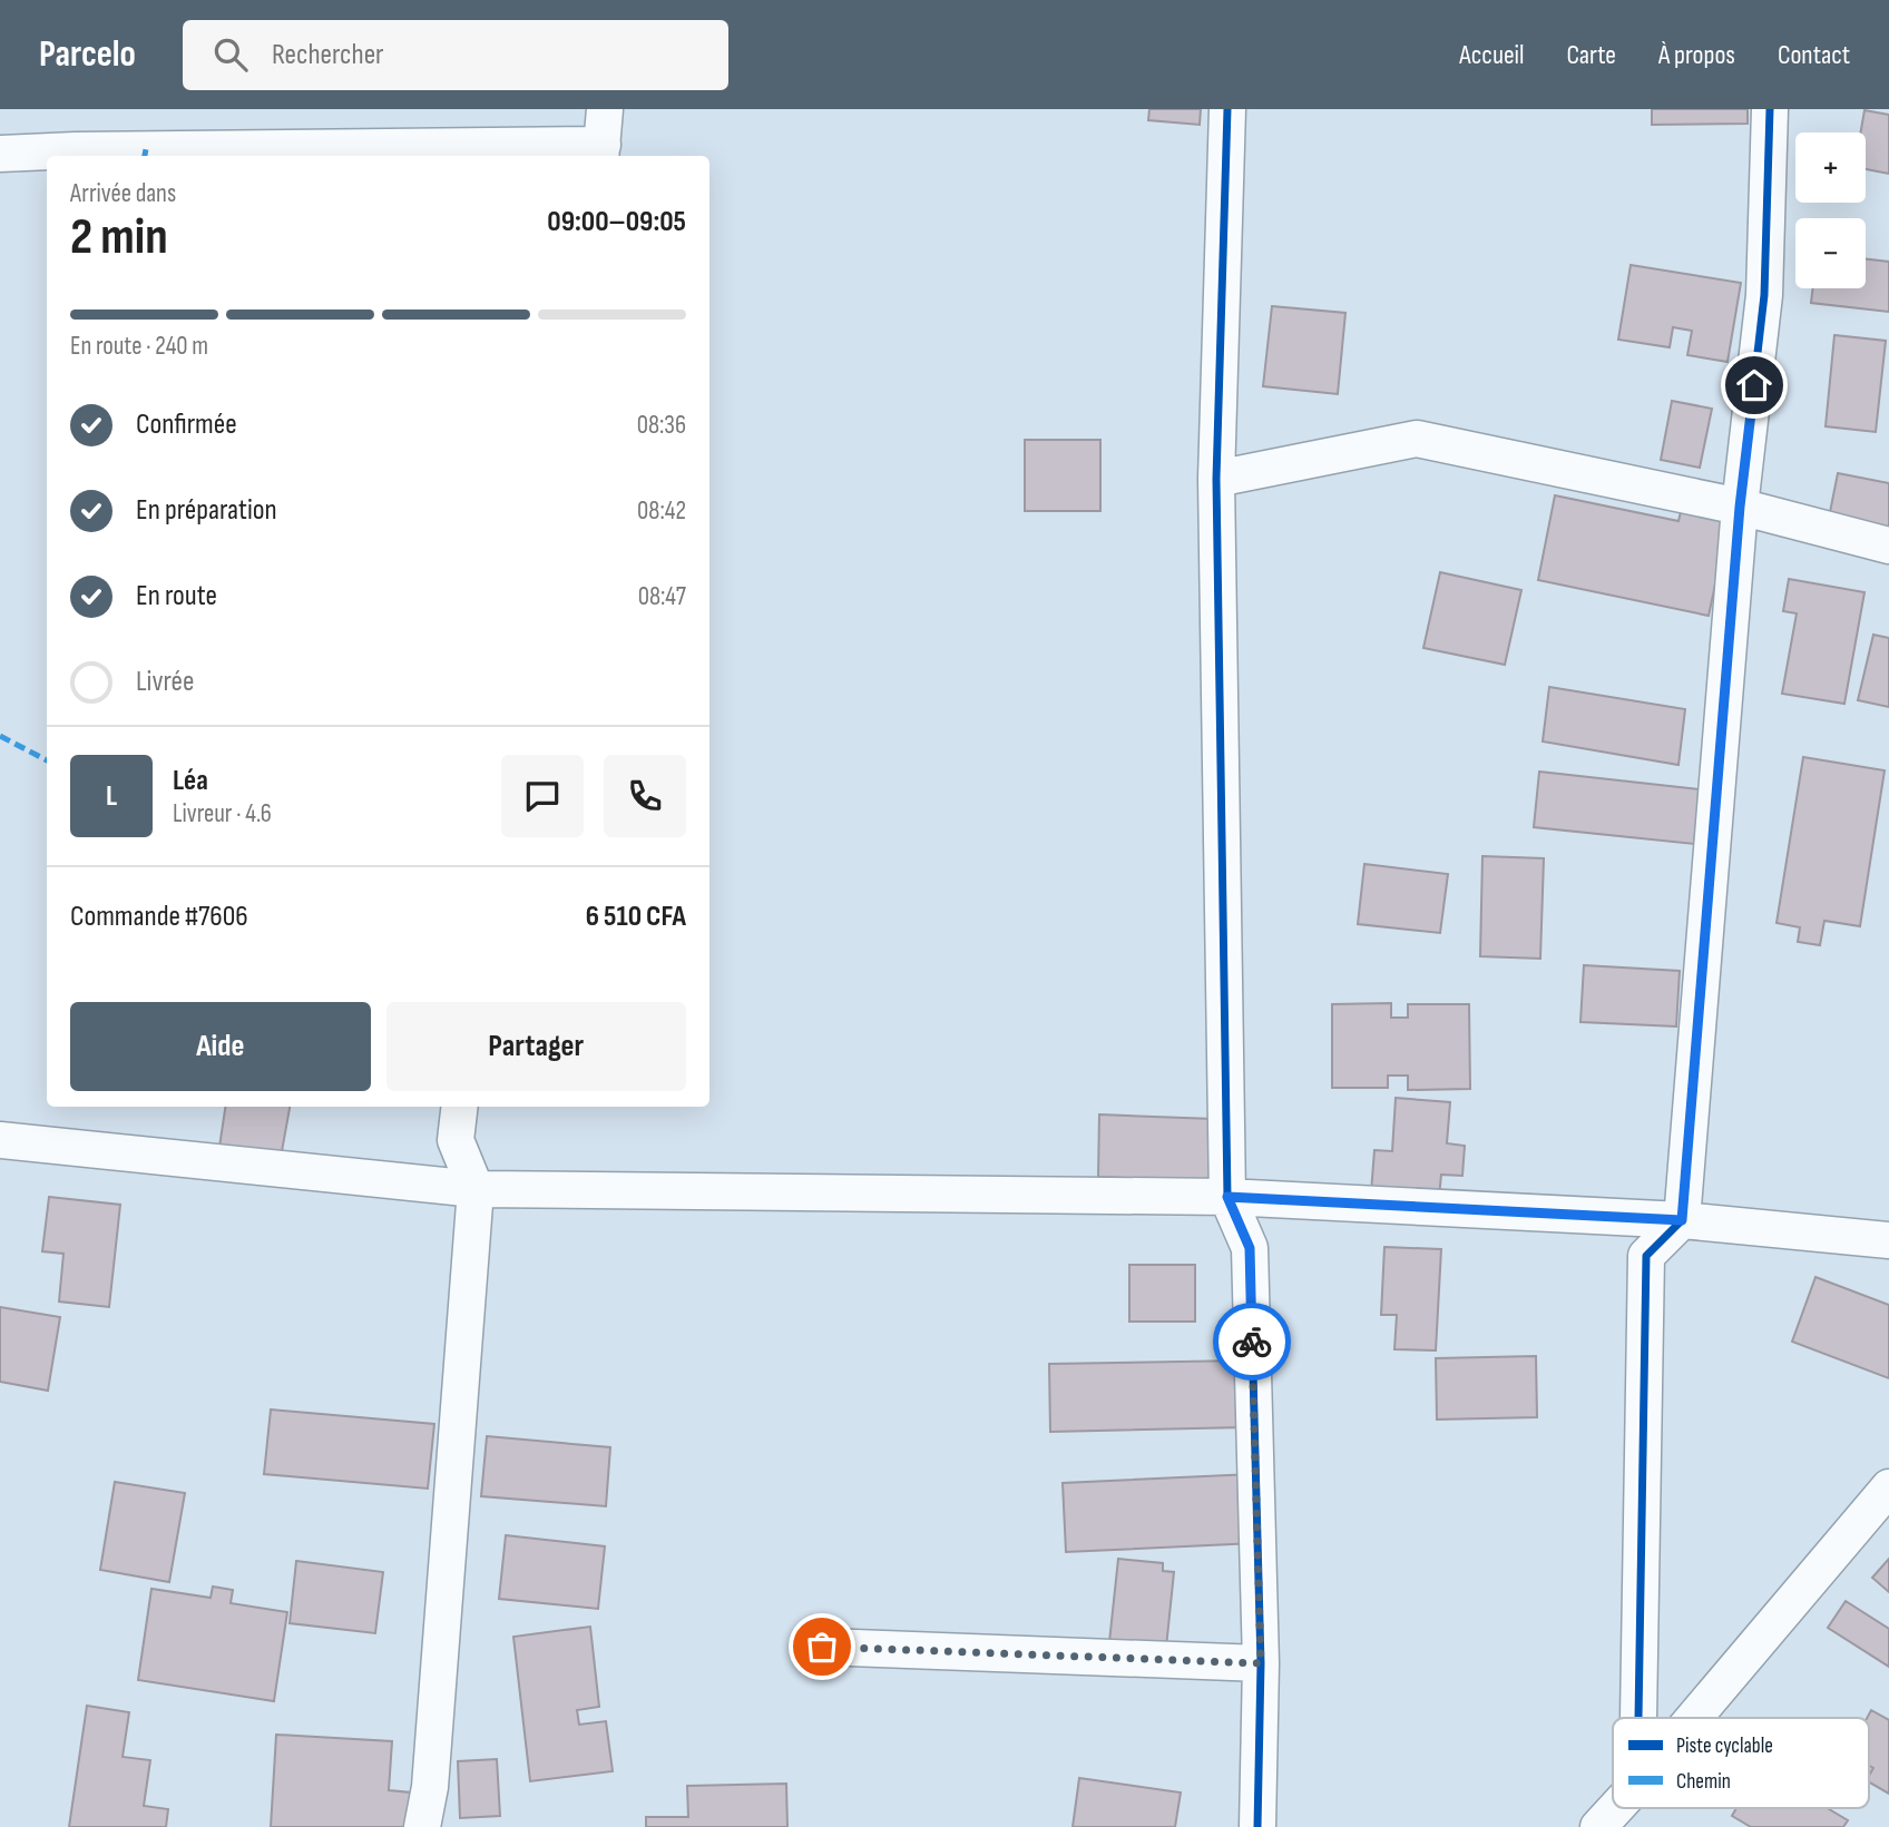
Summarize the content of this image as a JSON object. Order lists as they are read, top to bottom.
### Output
{
  "legend": ["Piste cyclable", "Chemin"],
  "page": {
    "header": "Parcelo",
    "search": "Rechercher",
    "nav": [
      "Accueil",
      "Carte",
      "À propos",
      "Contact"
    ],
    "map_buttons": ["+", "−"],
    "heading": ["2 min", "Arrivée dans", "09:00–09:05"],
    "panel": [
      "Léa",
      "Livreur · 4.6",
      "Commande #7606",
      "6 510 CFA"
    ],
    "bar": "En route · 240 m",
    "list": [
      ["Confirmée", "08:36"],
      ["En préparation", "08:42"],
      ["En route", "08:47"],
      "Livrée"
    ],
    "round": "L",
    "buttons": ["Aide", "Partager"]
  }
}
